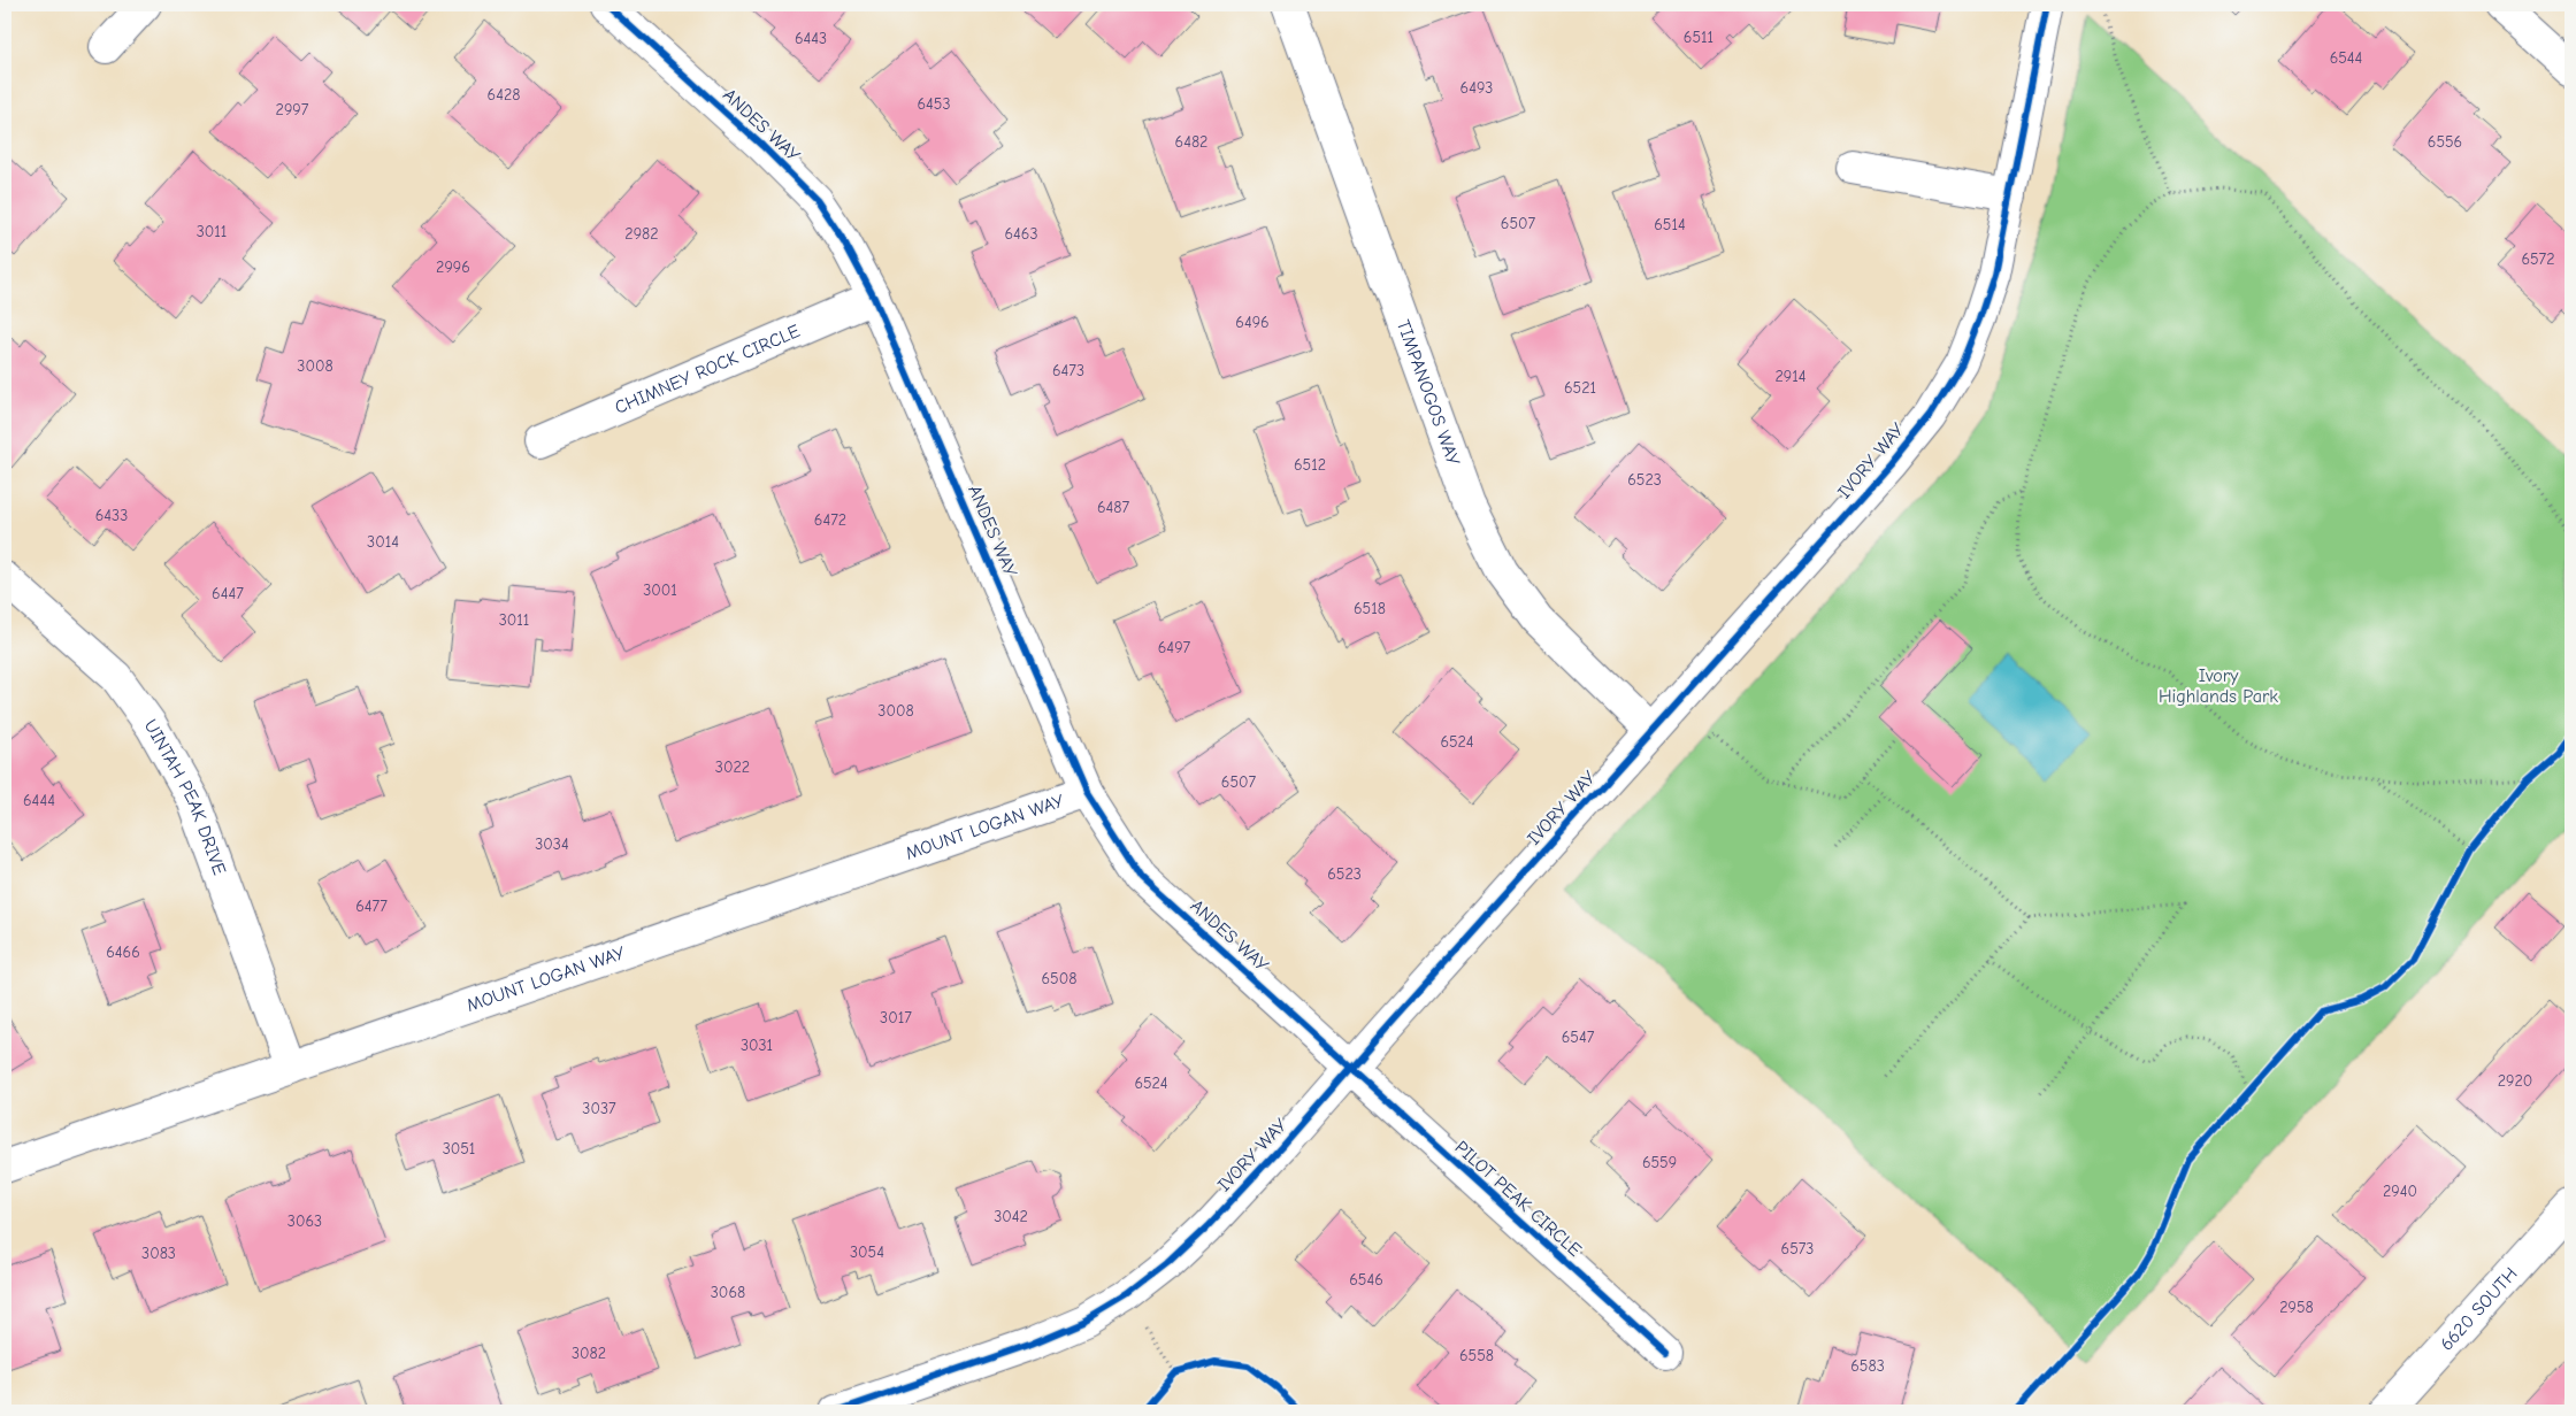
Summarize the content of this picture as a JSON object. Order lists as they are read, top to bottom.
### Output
{
  "streets": {
    "street": [
      "ANDES WAY",
      "CHIMNEY ROCK CIRCLE",
      "TIMPANOGOS WAY",
      "IVORY WAY",
      "UINTAH PEAK DRIVE",
      "MOUNT LOGAN WAY",
      "PILOT PEAK CIRCLE",
      "6620 SOUTH"
    ]
  },
  "crossings": [
    ["ANDES WAY", "CHIMNEY ROCK CIRCLE"],
    ["ANDES WAY", "IVORY WAY"],
    ["ANDES WAY", "MOUNT LOGAN WAY"],
    ["ANDES WAY", "PILOT PEAK CIRCLE"],
    ["TIMPANOGOS WAY", "IVORY WAY"],
    ["IVORY WAY", "PILOT PEAK CIRCLE"],
    ["UINTAH PEAK DRIVE", "MOUNT LOGAN WAY"]
  ],
  "parks": ["Ivory Highlands Park"],
  "house_numbers": [
    "6511",
    "6443",
    "6544",
    "6493",
    "6428",
    "6453",
    "2997",
    "6482",
    "6556",
    "6507",
    "6514",
    "3011",
    "2982",
    "6463",
    "6572",
    "2996",
    "6496",
    "3008",
    "6473",
    "2914",
    "6521",
    "6512",
    "6523",
    "6487",
    "6433",
    "6472",
    "3014",
    "3001",
    "6447",
    "6518",
    "3011",
    "6497",
    "3008",
    "6524",
    "3022",
    "6507",
    "6444",
    "3034",
    "6523",
    "6477",
    "6466",
    "6508",
    "3017",
    "6547",
    "3031",
    "2920",
    "6524",
    "3037",
    "3051",
    "6559",
    "2940",
    "3042",
    "3063",
    "6573",
    "3054",
    "3083",
    "6546",
    "3068",
    "2958",
    "3082",
    "6558",
    "6583"
  ]
}
